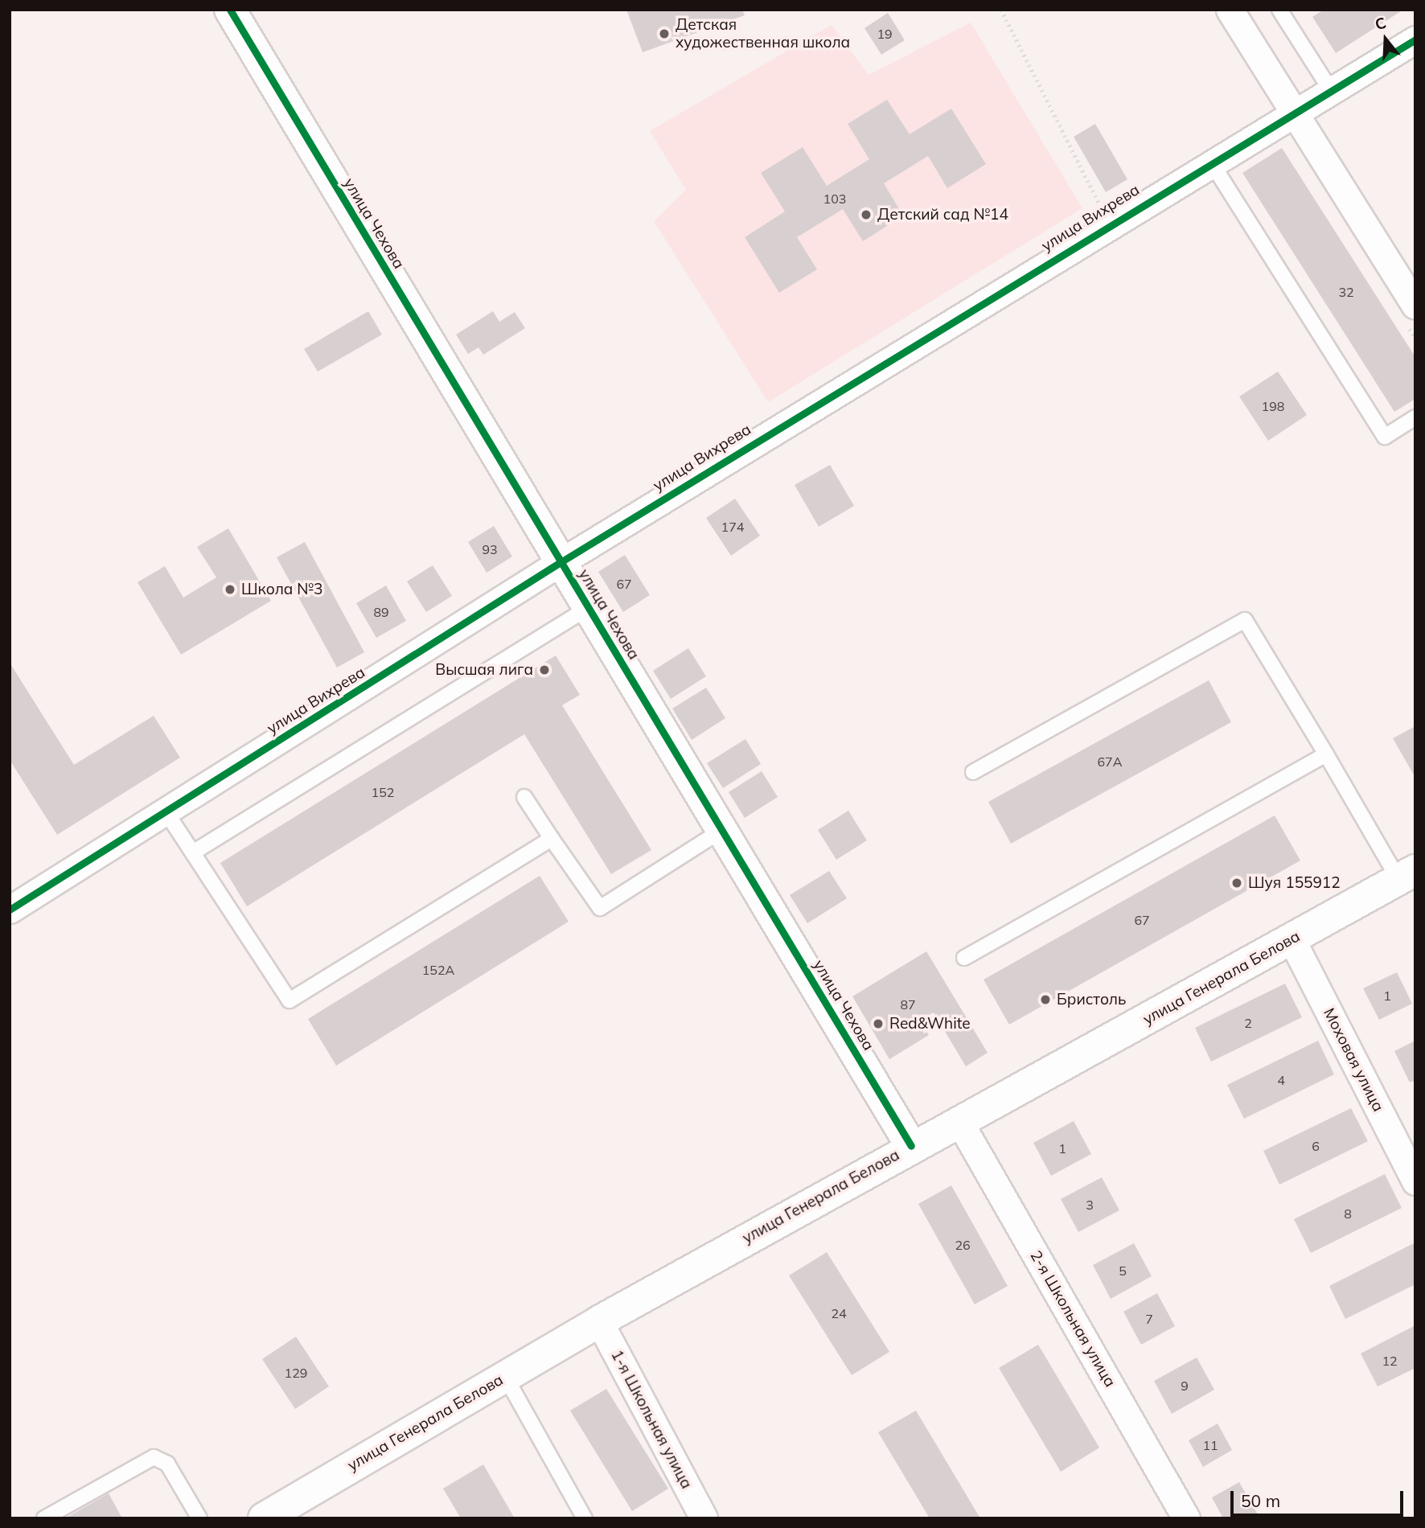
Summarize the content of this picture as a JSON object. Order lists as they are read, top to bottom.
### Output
{
  "streets": {
    "street": [
      "улица Вихрева",
      "улица Чехова",
      "улица Генерала Белова",
      "Моховая улица",
      "2-я Школьная улица",
      "1-я Школьная улица"
    ]
  },
  "crossings": [
    ["улица Вихрева", "улица Чехова"],
    ["улица Чехова", "улица Генерала Белова"],
    ["улица Генерала Белова", "Моховая улица"],
    ["улица Генерала Белова", "2-я Школьная улица"],
    ["улица Генерала Белова", "1-я Школьная улица"]
  ],
  "places": [
    "Детская художественная школа",
    "Детский сад №14",
    "Школа №3",
    "Высшая лига",
    "Шуя 155912",
    "Бристоль",
    "Red&White"
  ],
  "house_numbers": [
    "19",
    "103",
    "32",
    "198",
    "174",
    "93",
    "67",
    "89",
    "67А",
    "152",
    "67",
    "152А",
    "1",
    "87",
    "2",
    "4",
    "6",
    "1",
    "3",
    "8",
    "26",
    "5",
    "24",
    "7",
    "12",
    "129",
    "9",
    "11"
  ],
  "scale_bar": "50 m",
  "north": "top"
}
